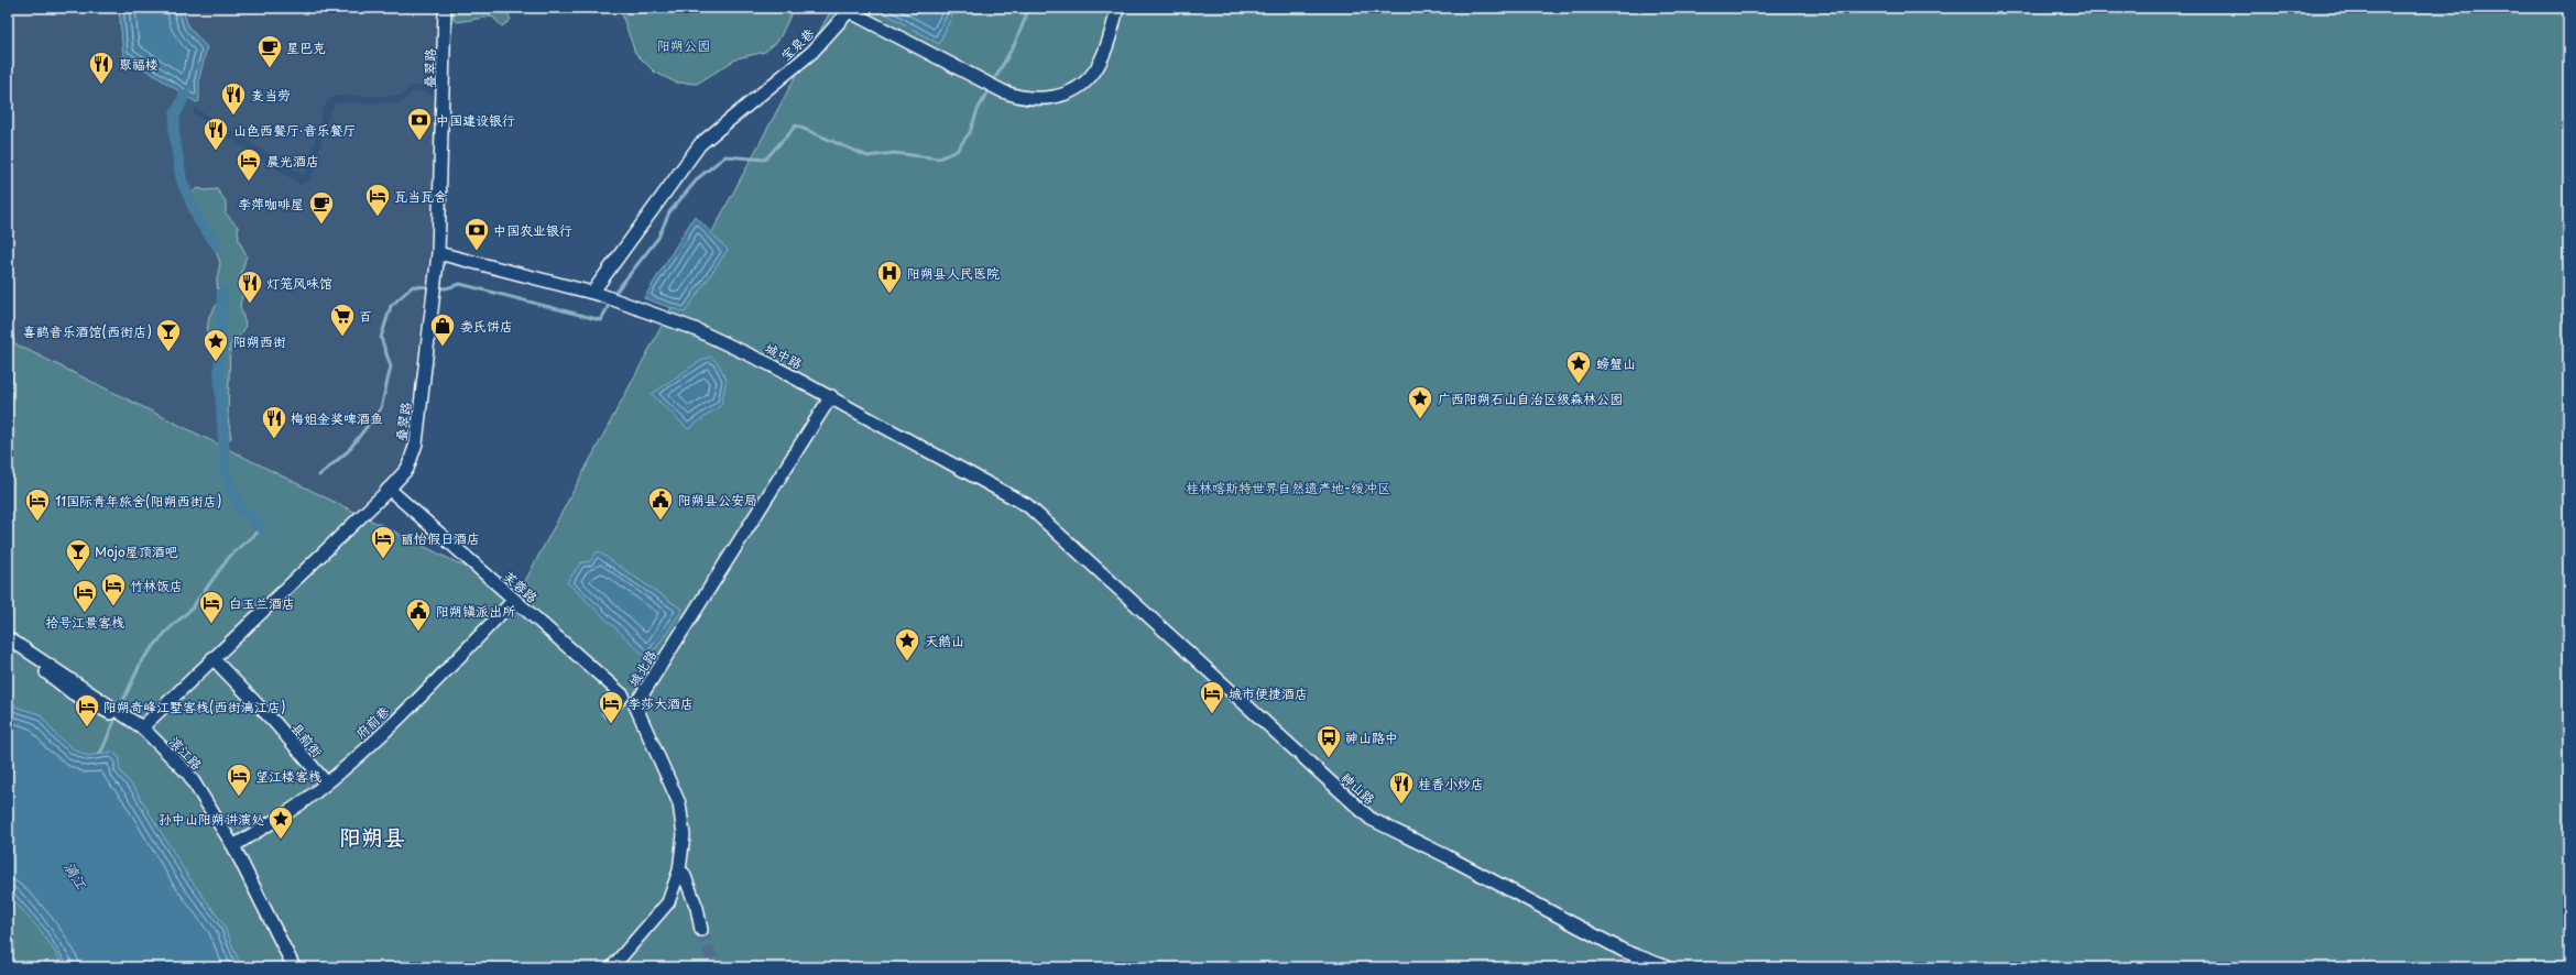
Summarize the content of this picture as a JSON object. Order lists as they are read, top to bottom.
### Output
{
  "streets": {
    "street": [
      "宝泉巷",
      "叠翠路",
      "城中路",
      "芙蓉路",
      "城北路",
      "府前巷",
      "县前街",
      "滨江路",
      "神山路"
    ]
  },
  "crossings": [
    ["宝泉巷", "城中路"],
    ["叠翠路", "城中路"],
    ["叠翠路", "芙蓉路"],
    ["叠翠路", "县前街"],
    ["叠翠路", "滨江路"],
    ["城中路", "城北路"],
    ["城中路", "神山路"],
    ["芙蓉路", "城北路"],
    ["芙蓉路", "府前巷"],
    ["府前巷", "县前街"],
    ["府前巷", "滨江路"]
  ],
  "districts": ["阳朔县"],
  "water": ["漓江"],
  "parks": ["阳朔公园", "桂林喀斯特世界自然遗产地-缓冲区"],
  "places": {
    "cafe": ["星巴克", "李萍咖啡屋"],
    "restaurant": [
      "聚福楼",
      "麦当劳",
      "山色西餐厅·音乐餐厅",
      "灯笼风味馆",
      "梅姐金奖啤酒鱼",
      "桂香小炒店"
    ],
    "bank": ["中国建设银行", "中国农业银行"],
    "hotel": [
      "晨光酒店",
      "瓦当瓦舍",
      "11国际青年旅舍(阳朔西街店)",
      "丽怡假日酒店",
      "竹林饭店",
      "拾号江景客栈",
      "白玉兰酒店",
      "城市便捷酒店",
      "李莎大酒店",
      "阳朔奇峰江墅客栈(西街漓江店)",
      "望江楼客栈"
    ],
    "hospital": ["阳朔县人民医院"],
    "supermarket": ["百"],
    "shop": ["娄氏饼店"],
    "bar": ["喜鹊音乐酒馆(西街店)", "Mojo屋顶酒吧"],
    "place": [
      "阳朔西街",
      "螃蟹山",
      "广西阳朔石山自治区级森林公园",
      "天鹅山",
      "孙中山阳朔讲演处"
    ],
    "public building": ["阳朔县公安局", "阳朔镇派出所"],
    "bus stop": ["神山路中"]
  }
}
